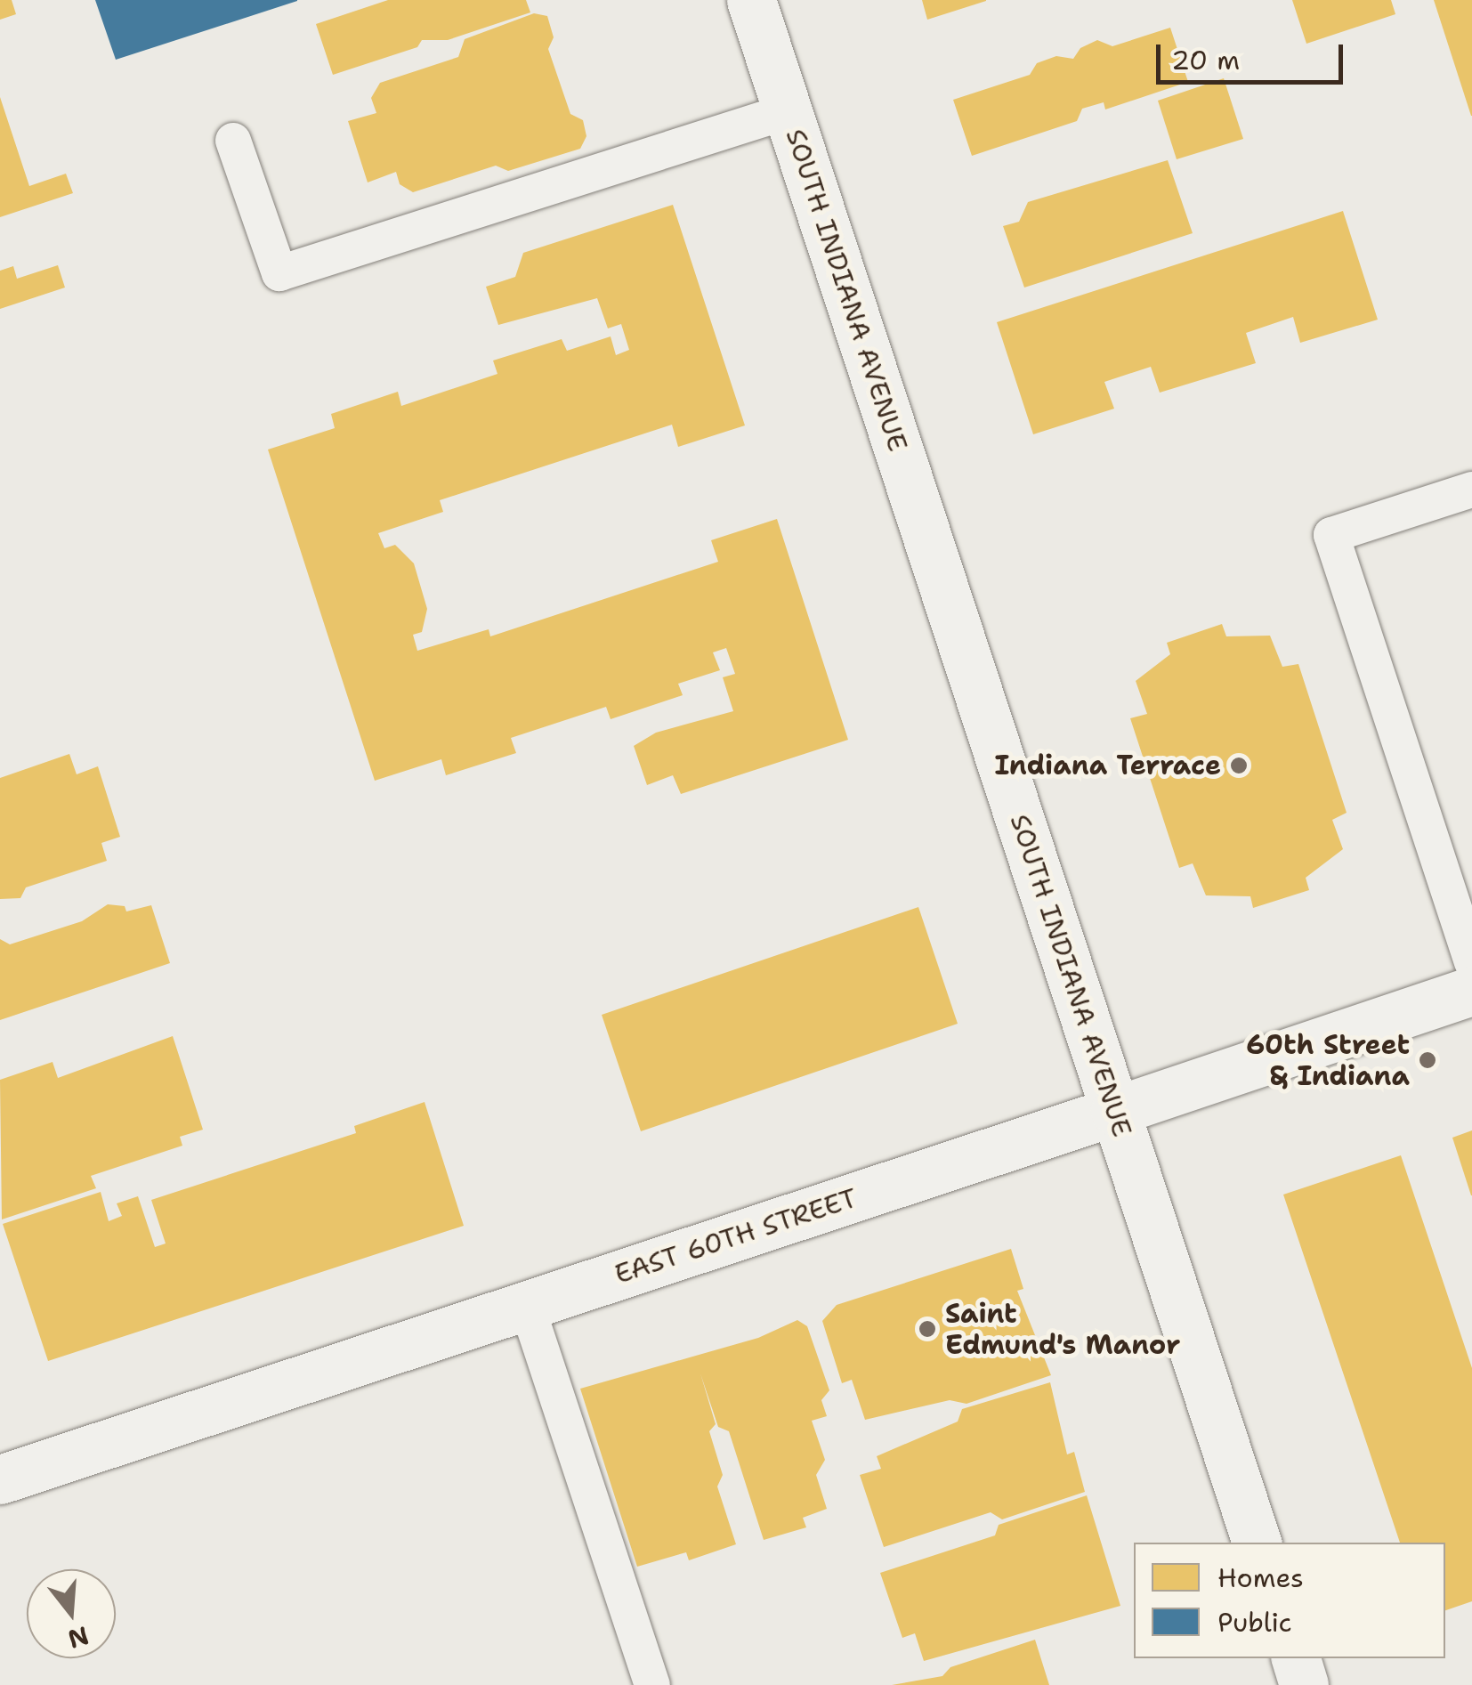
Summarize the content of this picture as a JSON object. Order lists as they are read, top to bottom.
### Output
{
  "streets": {
    "street": ["SOUTH INDIANA AVENUE", "EAST 60TH STREET"]
  },
  "crossings": [
    ["SOUTH INDIANA AVENUE", "EAST 60TH STREET"]
  ],
  "places": ["Indiana Terrace", "60th Street & Indiana", "Saint Edmund's Manor"],
  "legend": ["Homes", "Public"],
  "scale_bar": "20 m",
  "north": "bottom"
}
